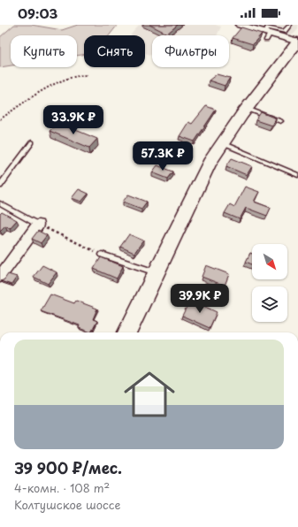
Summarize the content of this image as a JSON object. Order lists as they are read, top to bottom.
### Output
{
  "north": "bottom right",
  "page": {
    "status": "09:03",
    "chip": ["Купить", "Снять", "Фильтры"],
    "price": ["33.9K ₽", "57.3K ₽", "39.9K ₽"],
    "list": [
      {
        "name": "39 900 ₽/мес.",
        "note": "4-комн. · 108 m² · Колтушское шоссе"
      }
    ]
  }
}
